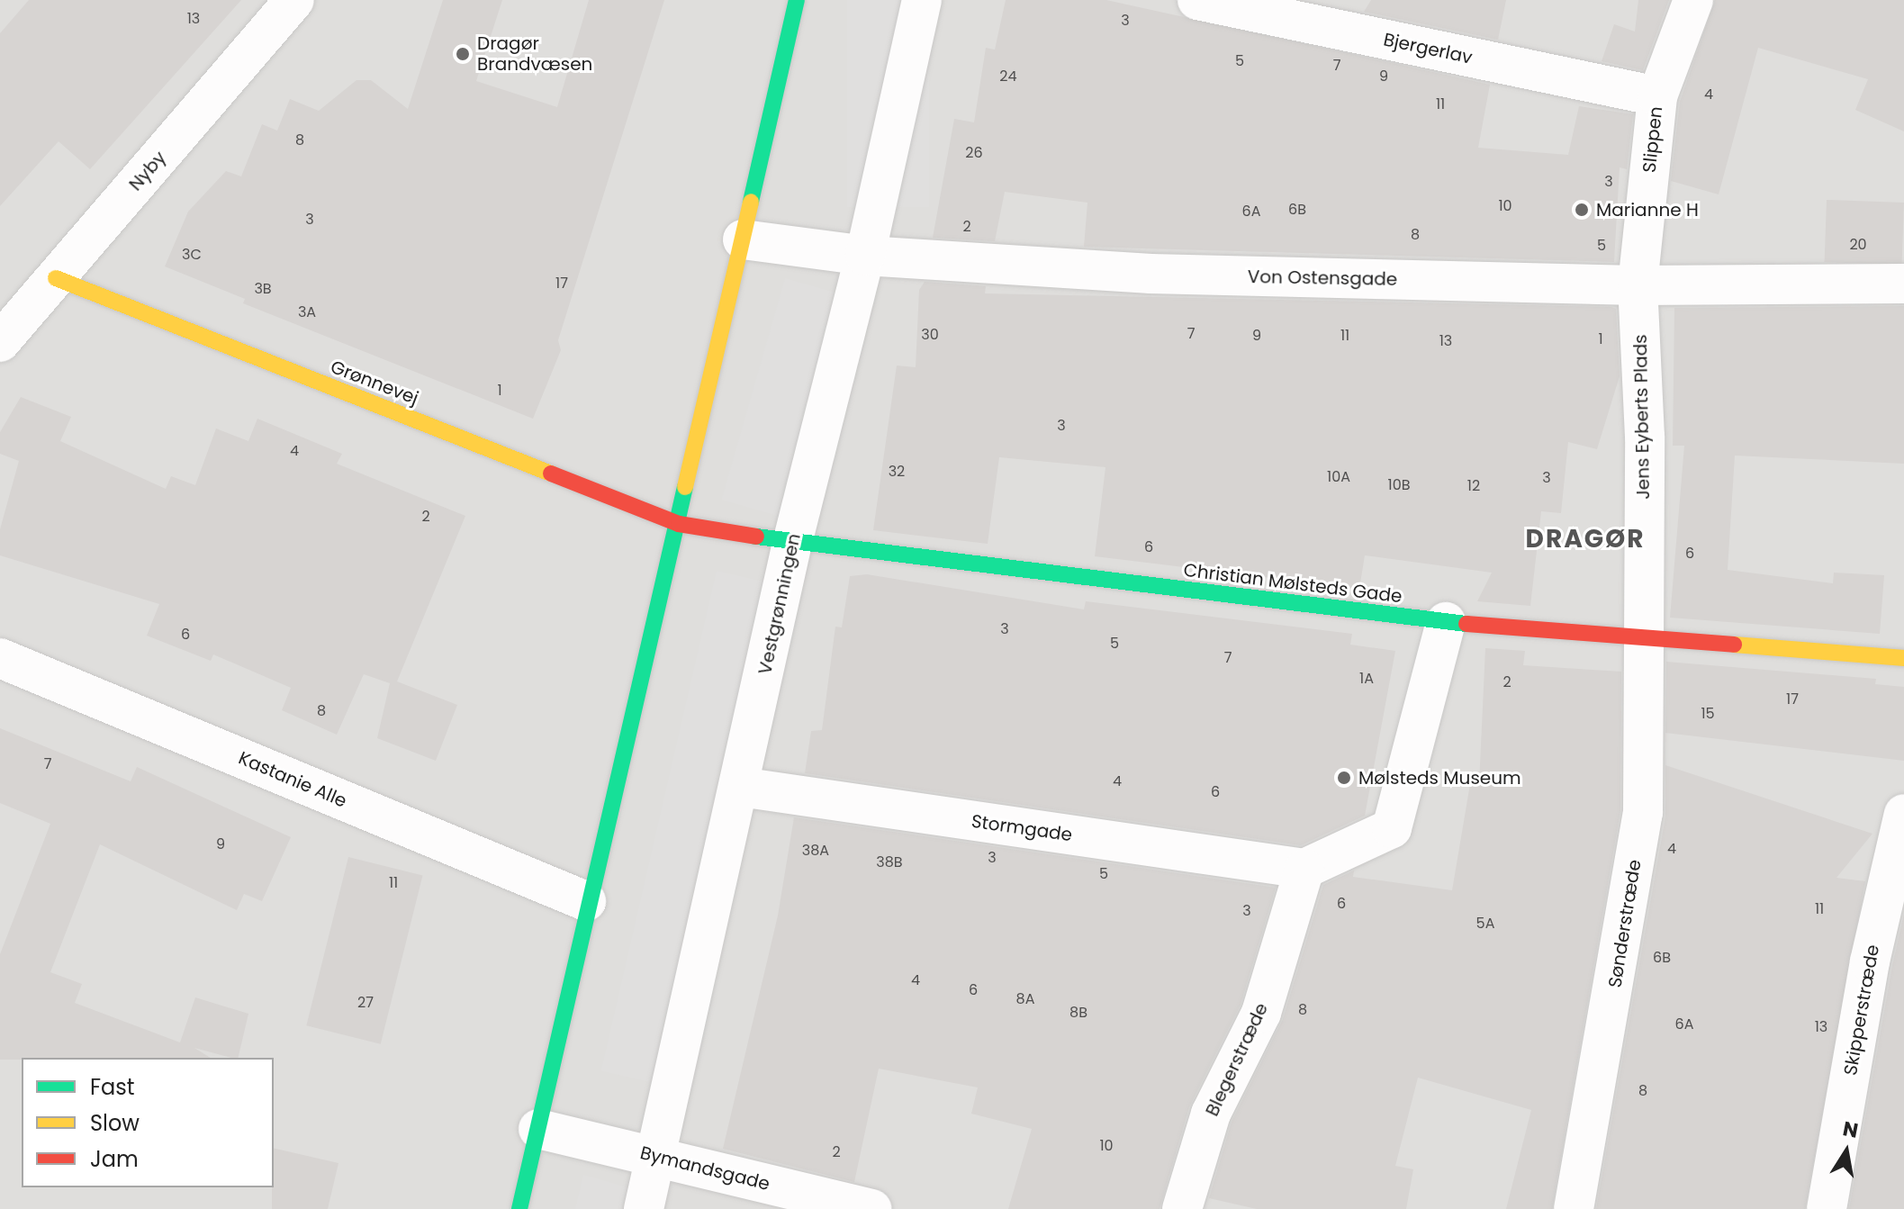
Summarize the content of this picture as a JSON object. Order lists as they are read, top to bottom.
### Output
{
  "streets": {
    "street": [
      "Bjergerlav",
      "Slippen",
      "Nyby",
      "Von Ostensgade",
      "Grønnevej",
      "Jens Eyberts Plads",
      "Christian Mølsteds Gade",
      "Vestgrønningen",
      "Kastanie Alle",
      "Stormgade",
      "Sønderstræde",
      "Skipperstræde",
      "Blegerstræde",
      "Bymandsgade"
    ]
  },
  "crossings": [
    ["Bjergerlav", "Slippen"],
    ["Slippen", "Von Ostensgade"],
    ["Slippen", "Jens Eyberts Plads"],
    ["Nyby", "Grønnevej"],
    ["Von Ostensgade", "Jens Eyberts Plads"],
    ["Von Ostensgade", "Vestgrønningen"],
    ["Grønnevej", "Christian Mølsteds Gade"],
    ["Jens Eyberts Plads", "Christian Mølsteds Gade"],
    ["Jens Eyberts Plads", "Sønderstræde"],
    ["Christian Mølsteds Gade", "Vestgrønningen"],
    ["Christian Mølsteds Gade", "Sønderstræde"],
    ["Vestgrønningen", "Stormgade"],
    ["Vestgrønningen", "Bymandsgade"],
    ["Stormgade", "Blegerstræde"]
  ],
  "districts": ["DRAGØR"],
  "places": ["Dragør Brandvæsen", "Marianne H", "Mølsteds Museum"],
  "house_numbers": [
    "13",
    "3",
    "5",
    "7",
    "24",
    "9",
    "4",
    "11",
    "8",
    "26",
    "3",
    "10",
    "6B",
    "6A",
    "3",
    "2",
    "8",
    "20",
    "5",
    "3C",
    "17",
    "3B",
    "3A",
    "7",
    "30",
    "9",
    "11",
    "1",
    "13",
    "1",
    "3",
    "4",
    "32",
    "10A",
    "3",
    "10B",
    "12",
    "2",
    "6",
    "6",
    "3",
    "6",
    "5",
    "7",
    "1A",
    "2",
    "17",
    "8",
    "15",
    "7",
    "4",
    "6",
    "9",
    "4",
    "38A",
    "3",
    "38B",
    "5",
    "11",
    "6",
    "11",
    "3",
    "5A",
    "6B",
    "4",
    "6",
    "8A",
    "27",
    "8",
    "8B",
    "6A",
    "13",
    "8",
    "10",
    "2"
  ],
  "legend": ["Fast", "Slow", "Jam"],
  "north": "top"
}
